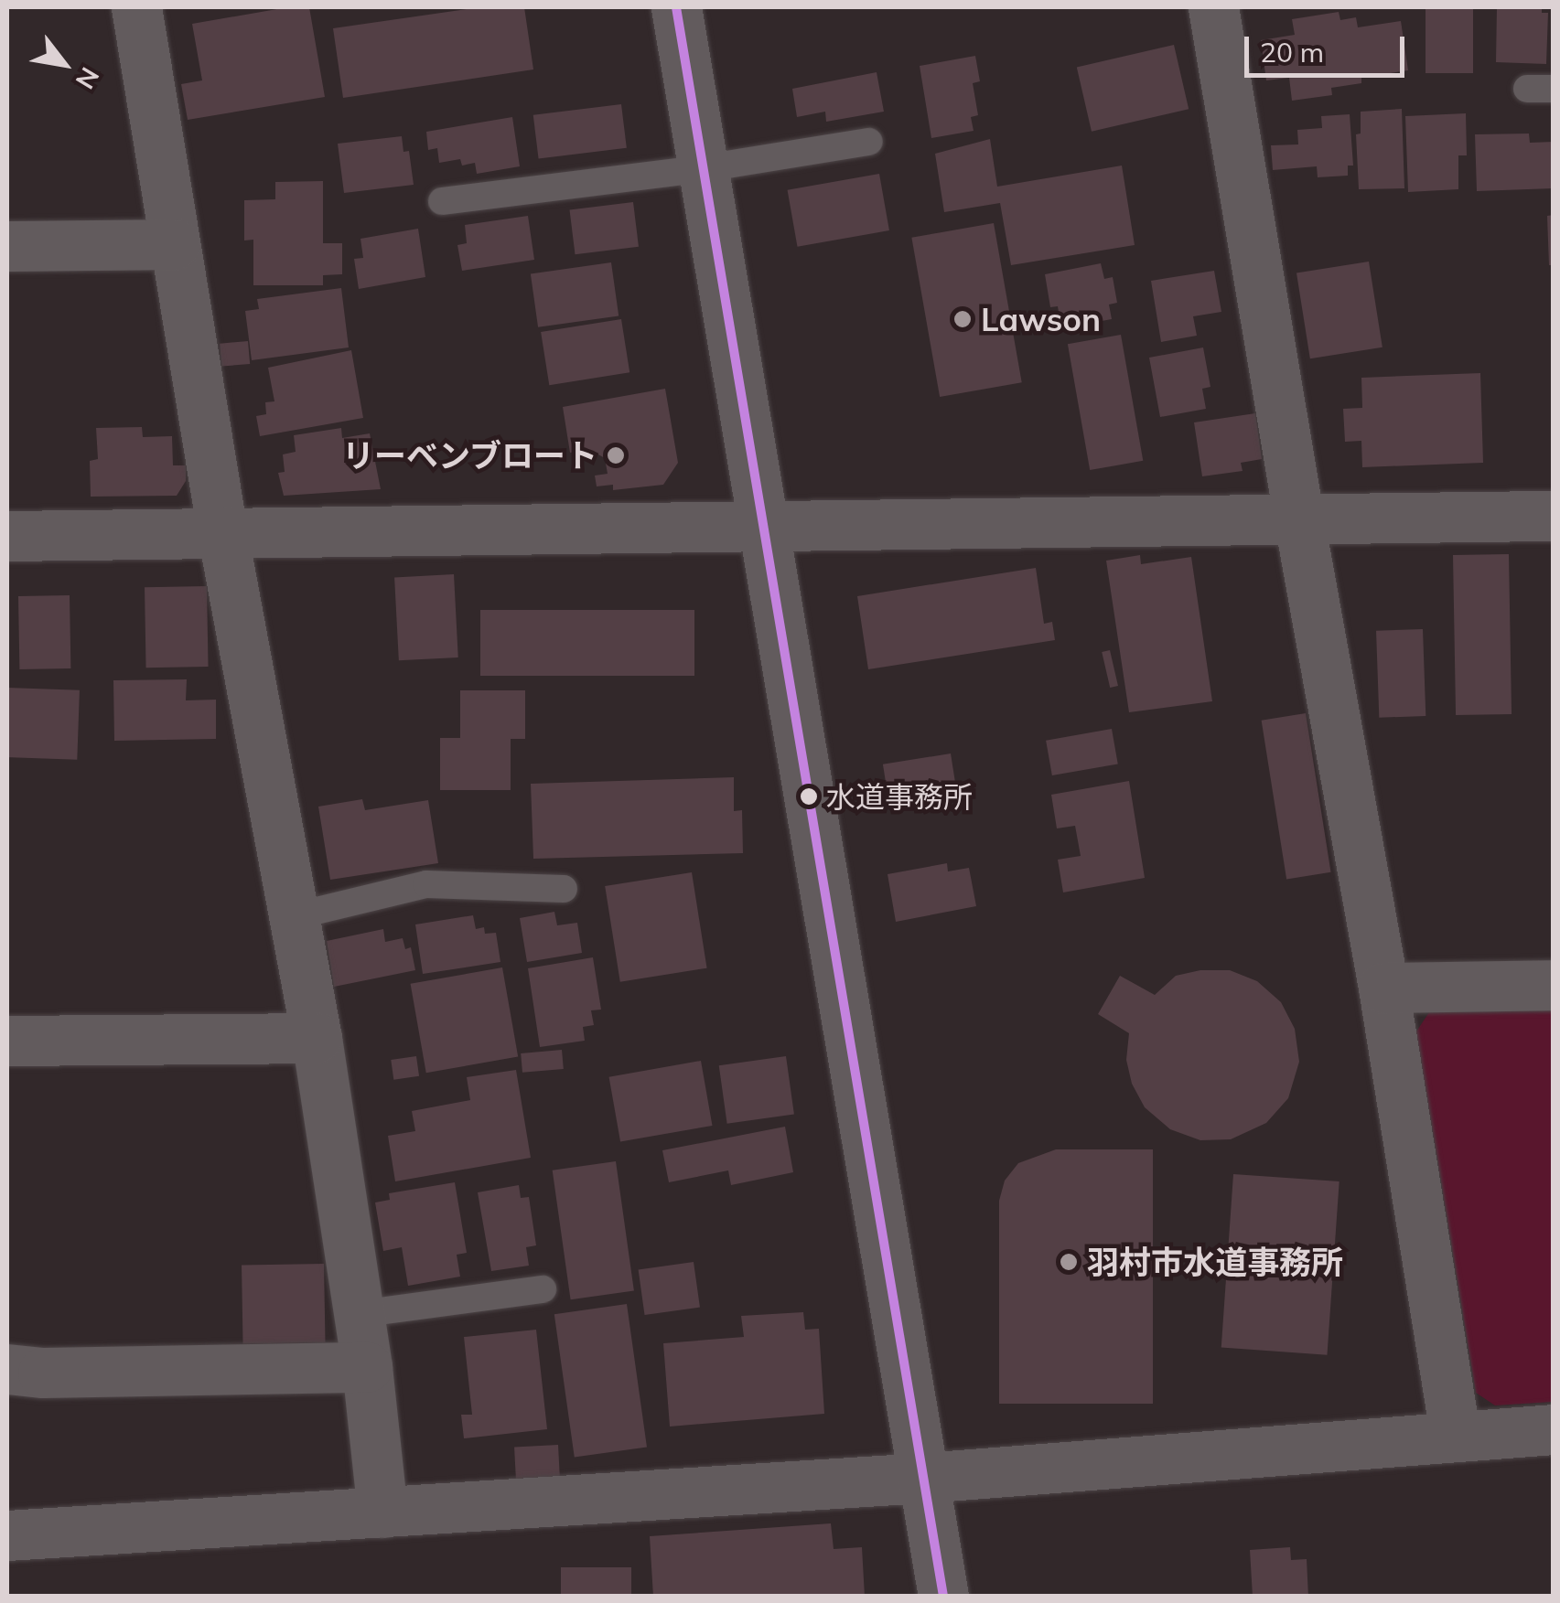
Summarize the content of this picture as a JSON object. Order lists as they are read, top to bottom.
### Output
{
  "places": [
    "Lawson",
    "リーベンブロート",
    "水道事務所",
    "羽村市水道事務所"
  ],
  "scale_bar": "20 m",
  "north": "bottom right"
}
